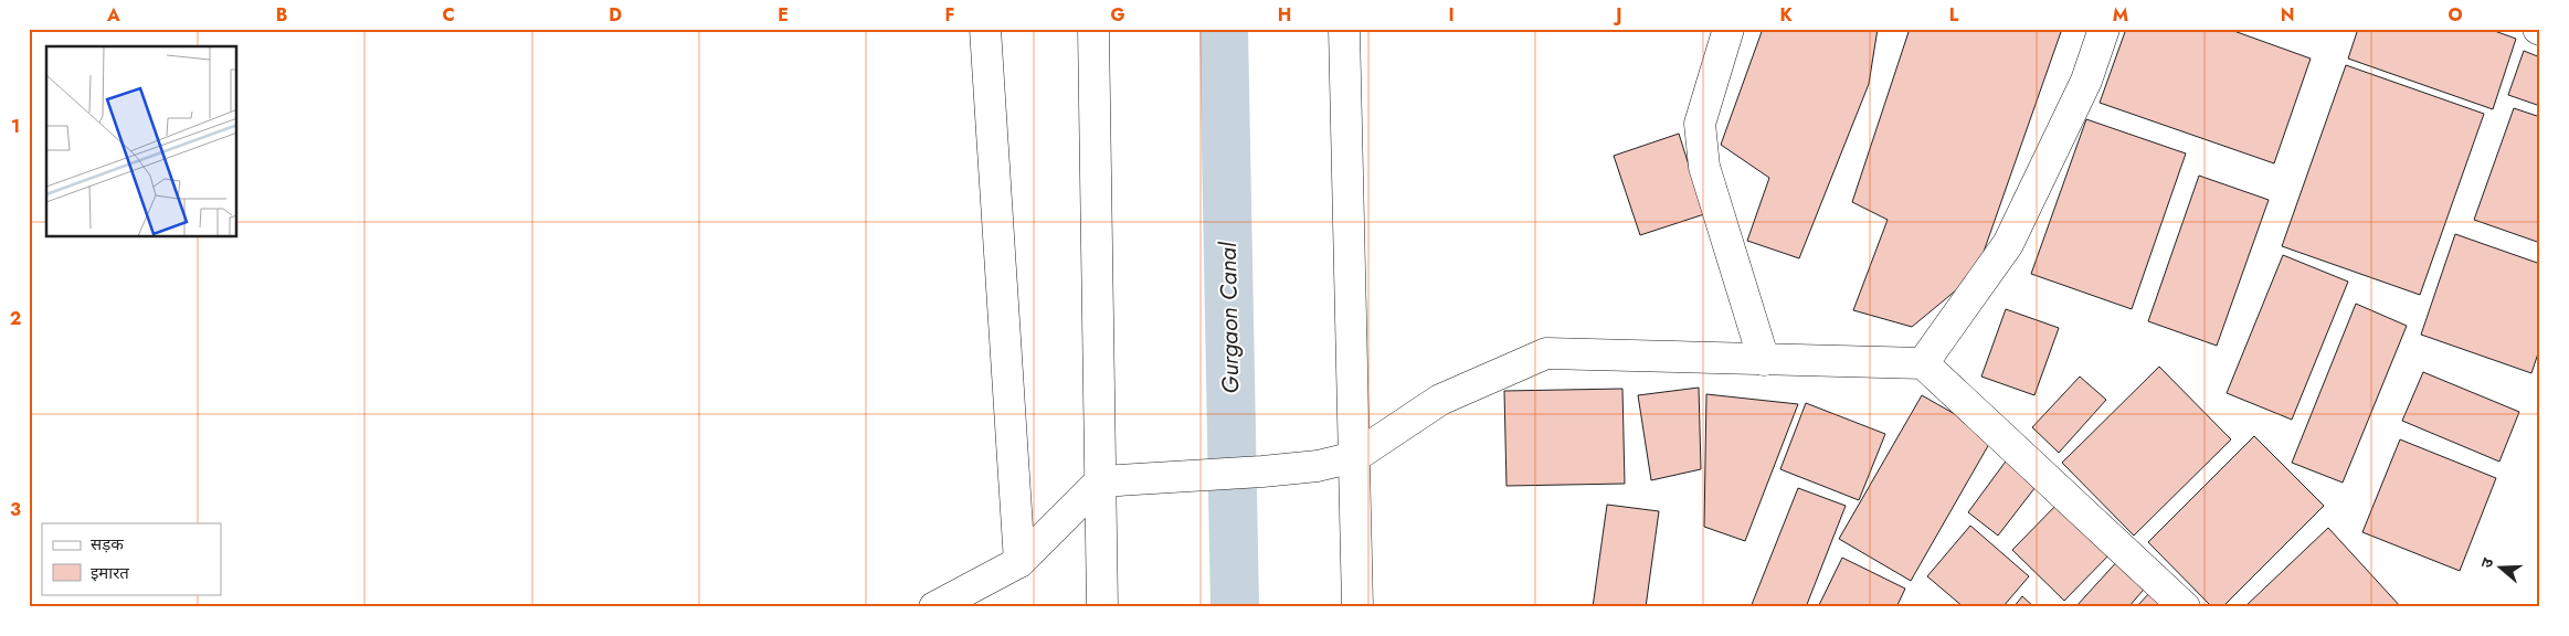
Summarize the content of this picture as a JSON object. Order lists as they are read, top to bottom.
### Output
{
  "water": ["Gurgaon Canal"],
  "legend": ["सड़क", "इमारत"],
  "north": "left",
  "grid": {
    "columns": [
      "A",
      "B",
      "C",
      "D",
      "E",
      "F",
      "G",
      "H",
      "I",
      "J",
      "K",
      "L",
      "M",
      "N",
      "O"
    ],
    "rows": ["1", "2", "3"]
  }
}
